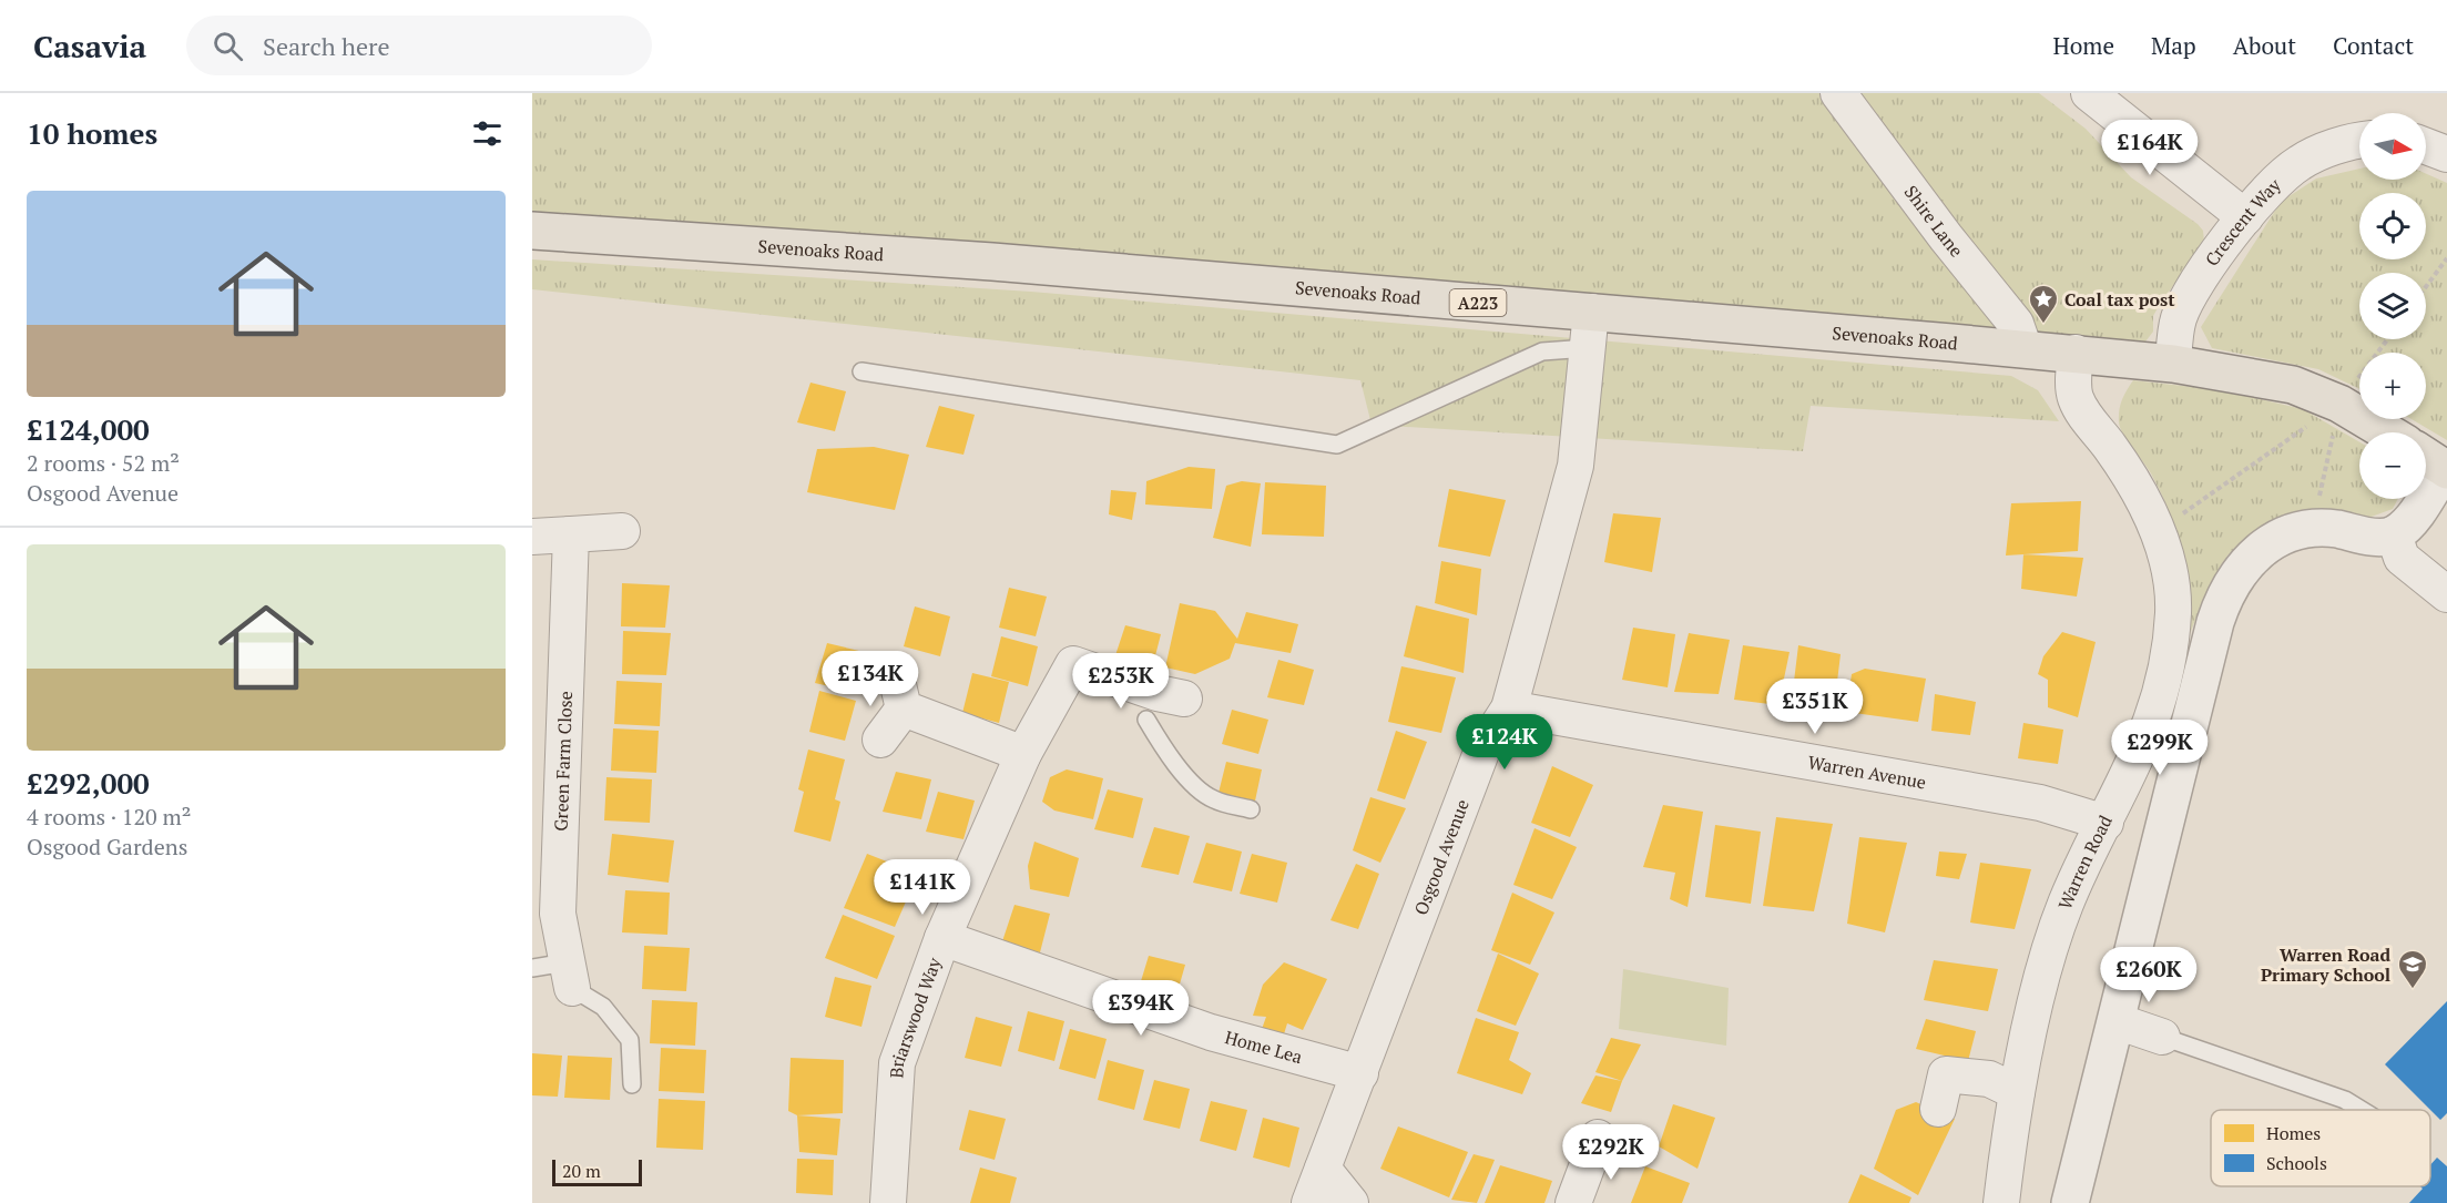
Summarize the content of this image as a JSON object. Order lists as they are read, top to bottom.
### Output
{
  "streets": {
    "main road": ["Sevenoaks Road", "A223"],
    "street": [
      "Shire Lane",
      "Crescent Way",
      "Green Farm Close",
      "Warren Avenue",
      "Osgood Avenue",
      "Warren Road",
      "Briarswood Way",
      "Home Lea"
    ]
  },
  "crossings": [
    ["Shire Lane", "Sevenoaks Road"],
    ["Crescent Way", "Sevenoaks Road"],
    ["Sevenoaks Road", "Osgood Avenue"],
    ["Sevenoaks Road", "Warren Road"],
    ["Warren Avenue", "Osgood Avenue"],
    ["Warren Avenue", "Warren Road"],
    ["Osgood Avenue", "Home Lea"],
    ["Briarswood Way", "Home Lea"]
  ],
  "places": {
    "place": ["Coal tax post"],
    "school or university": ["Warren Road Primary School"]
  },
  "legend": ["Homes", "Schools"],
  "scale_bar": "20 m",
  "north": "right",
  "page": {
    "header": "Casavia",
    "search": "Search here",
    "nav": [
      "Home",
      "Map",
      "About",
      "Contact"
    ],
    "heading": "10 homes",
    "map_buttons": ["+", "−"],
    "price": [
      "£164K",
      "£134K",
      "£253K",
      "£351K",
      "£124K",
      "£299K",
      "£141K",
      "£260K",
      "£394K",
      "£292K"
    ],
    "list": [
      {
        "name": "£124,000",
        "note": "2 rooms · 52 m² · Osgood Avenue"
      },
      {
        "name": "£292,000",
        "note": "4 rooms · 120 m² · Osgood Gardens"
      }
    ],
    "scale": "20 m"
  }
}
